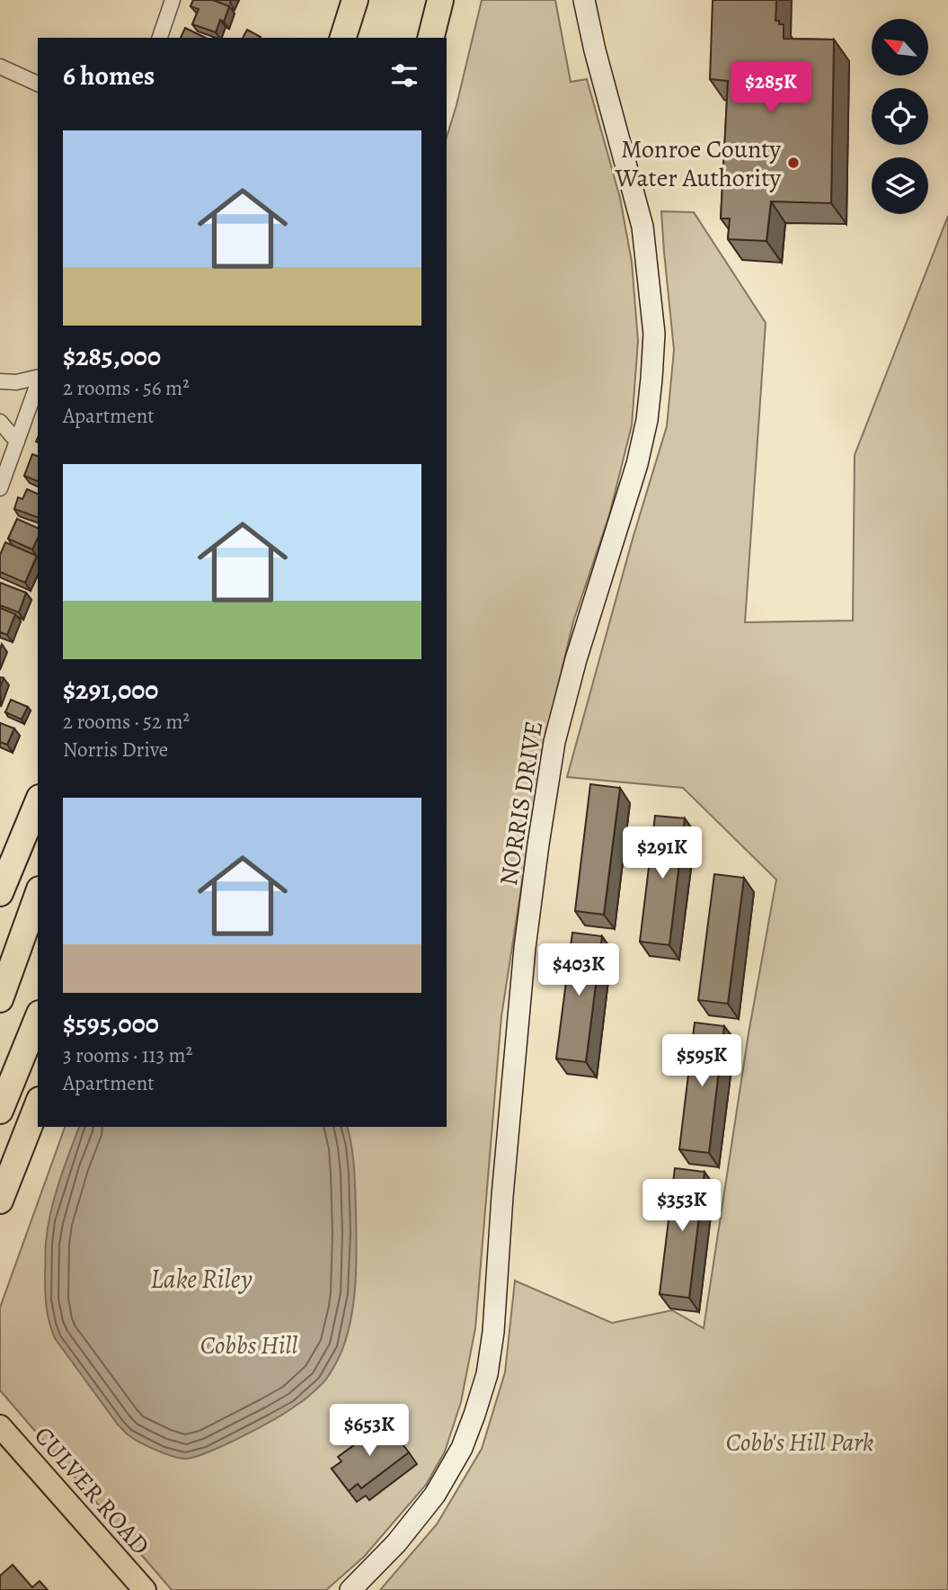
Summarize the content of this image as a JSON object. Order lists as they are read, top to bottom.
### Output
{
  "streets": {
    "main road": ["CULVER ROAD"],
    "street": ["NORRIS DRIVE"]
  },
  "water": ["Lake Riley"],
  "parks": ["Cobbs Hill", "Cobb's Hill Park"],
  "places": ["Monroe County Water Authority"],
  "north": "top left",
  "page": {
    "heading": "6 homes",
    "price": [
      "$285K",
      "$291K",
      "$403K",
      "$595K",
      "$353K",
      "$653K"
    ],
    "list": [
      {
        "name": "$285,000",
        "note": "2 rooms · 56 m² · Apartment"
      },
      {
        "name": "$291,000",
        "note": "2 rooms · 52 m² · Norris Drive"
      },
      {
        "name": "$595,000",
        "note": "3 rooms · 113 m² · Apartment"
      }
    ]
  }
}
